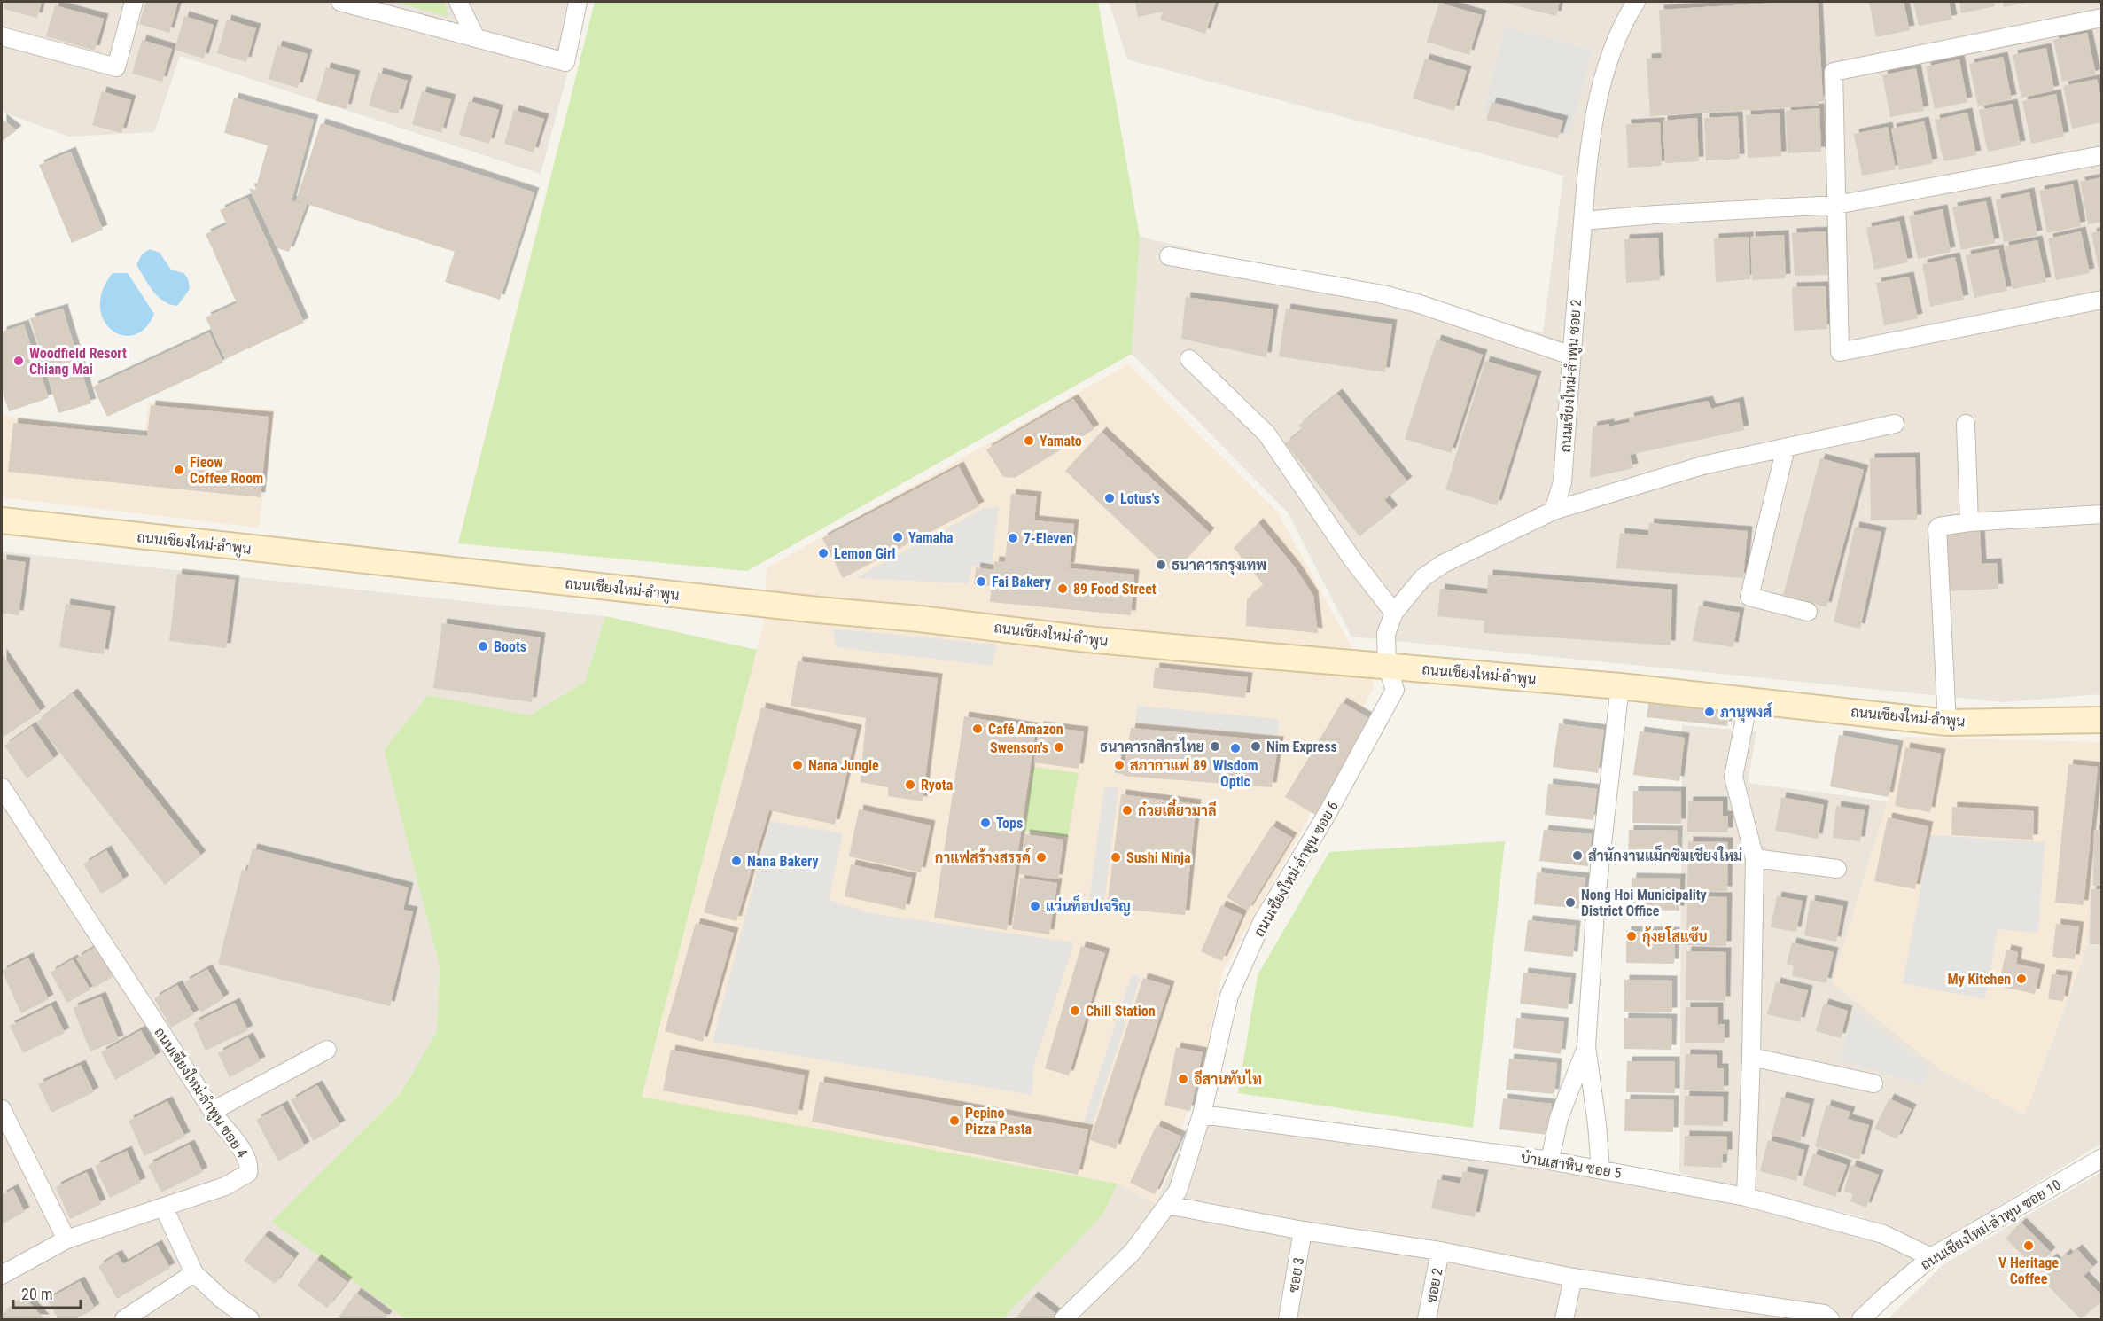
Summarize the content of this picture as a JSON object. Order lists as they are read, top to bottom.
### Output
{
  "streets": {
    "main road": ["ถนนเชียงใหม่-ลำพูน"],
    "street": [
      "ถนนเชียงใหม่-ลำพูน ซอย 2",
      "ถนนเชียงใหม่-ลำพูน ซอย 6",
      "ถนนเชียงใหม่-ลำพูน ซอย 4",
      "บ้านเสาหิน ซอย 5",
      "ถนนเชียงใหม่-ลำพูน ซอย 10",
      "ซอย 3",
      "ซอย 2"
    ]
  },
  "crossings": [
    ["ถนนเชียงใหม่-ลำพูน", "ถนนเชียงใหม่-ลำพูน ซอย 6"],
    ["ถนนเชียงใหม่-ลำพูน ซอย 6", "บ้านเสาหิน ซอย 5"],
    ["บ้านเสาหิน ซอย 5", "ถนนเชียงใหม่-ลำพูน ซอย 10"]
  ],
  "places": [
    "Woodfield Resort Chiang Mai",
    "Yamato",
    "Fieow Coffee Room",
    "Lotus's",
    "Yamaha",
    "7-Eleven",
    "Lemon Girl",
    "ธนาคารกรุงเทพ",
    "Fai Bakery",
    "89 Food Street",
    "Boots",
    "ภานุพงศ์",
    "Café Amazon",
    "ธนาคารกสิกรไทย",
    "Nim Express",
    "Swenson's",
    "Wisdom Optic",
    "Nana Jungle",
    "สภากาแฟ 89",
    "Ryota",
    "ก๋วยเตี๋ยวมาลี",
    "Tops",
    "สำนักงานแม็กซิมเชียงใหม่",
    "กาแฟสร้างสรรค์",
    "Sushi Ninja",
    "Nana Bakery",
    "Nong Hoi Municipality District Office",
    "แว่นท็อปเจริญ",
    "กุ้งยโสแซ๊บ",
    "My Kitchen",
    "Chill Station",
    "อีสานทับไท",
    "Pepino Pizza Pasta",
    "V Heritage Coffee"
  ],
  "scale_bar": "20 m"
}
